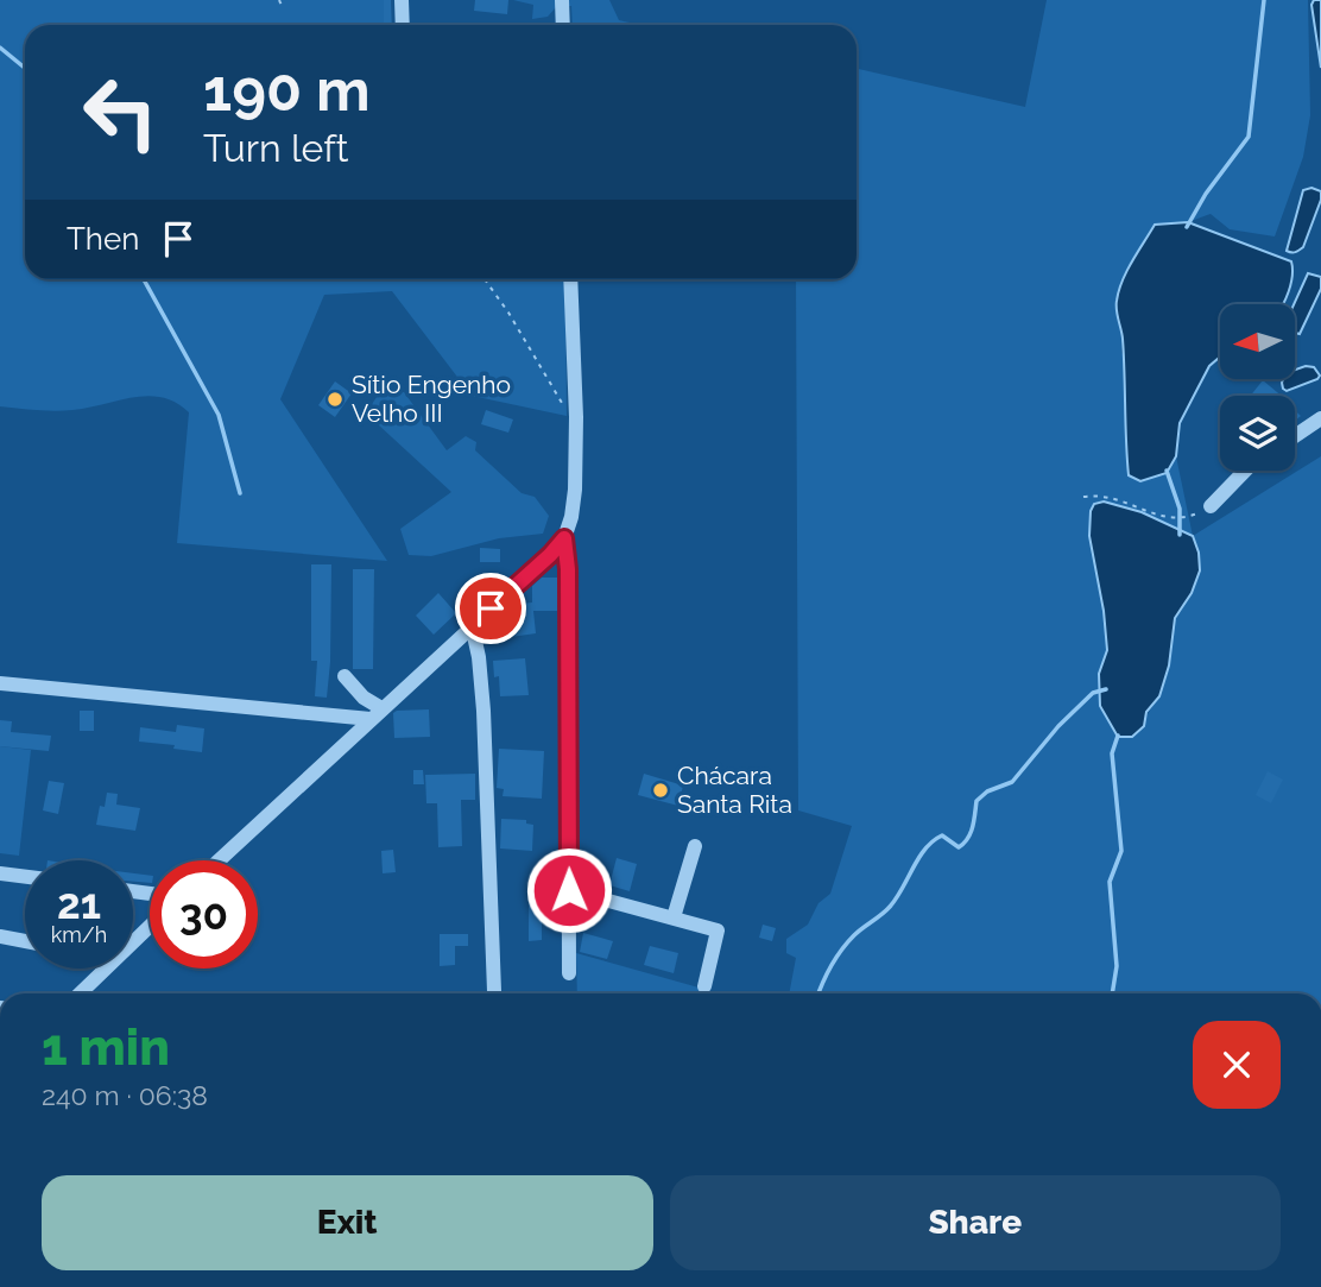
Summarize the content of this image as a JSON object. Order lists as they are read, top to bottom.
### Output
{
  "places": ["Sítio Engenho Velho III", "Chácara Santa Rita"],
  "north": "left",
  "page": {
    "turn": ["190 m", "Turn left"],
    "then": "Then",
    "speed": "21 km/h",
    "limit": "30",
    "heading": ["1 min", "240 m · 06:38"],
    "buttons": ["Exit", "Share"]
  }
}
